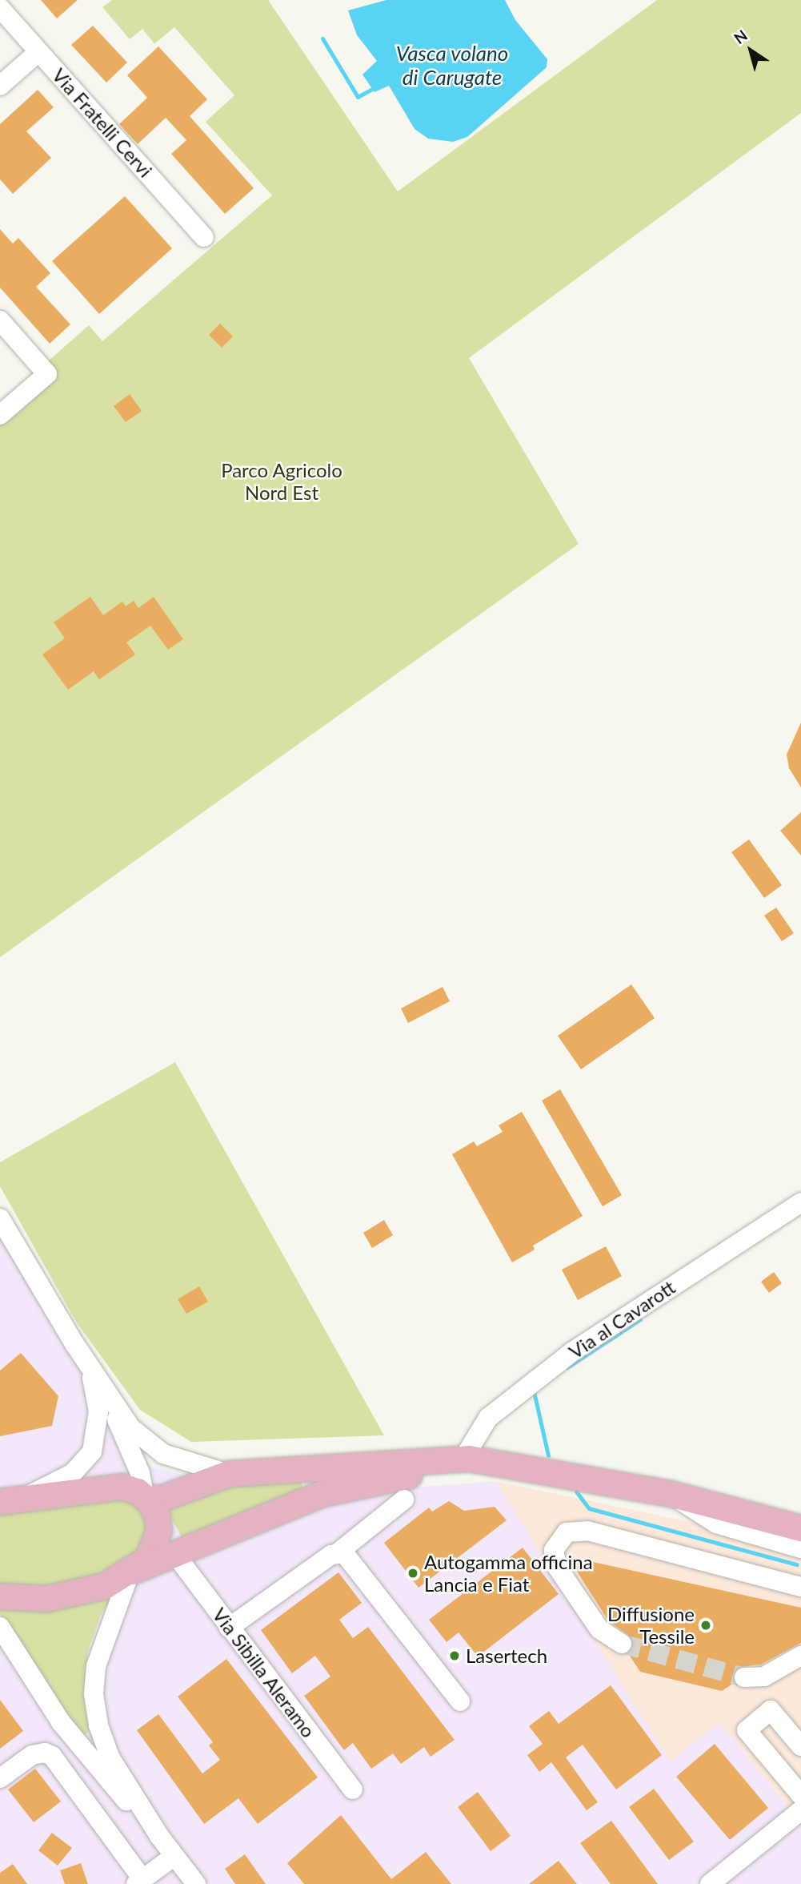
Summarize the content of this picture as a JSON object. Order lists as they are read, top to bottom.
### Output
{
  "streets": {
    "street": ["Via Fratelli Cervi", "Via al Cavarott", "Via Sibilla Aleramo"]
  },
  "water": ["Vasca volano di Carugate"],
  "parks": ["Parco Agricolo Nord Est"],
  "places": ["Autogamma officina Lancia e Fiat", "Diffusione Tessile", "Lasertech"],
  "north": "top left"
}
